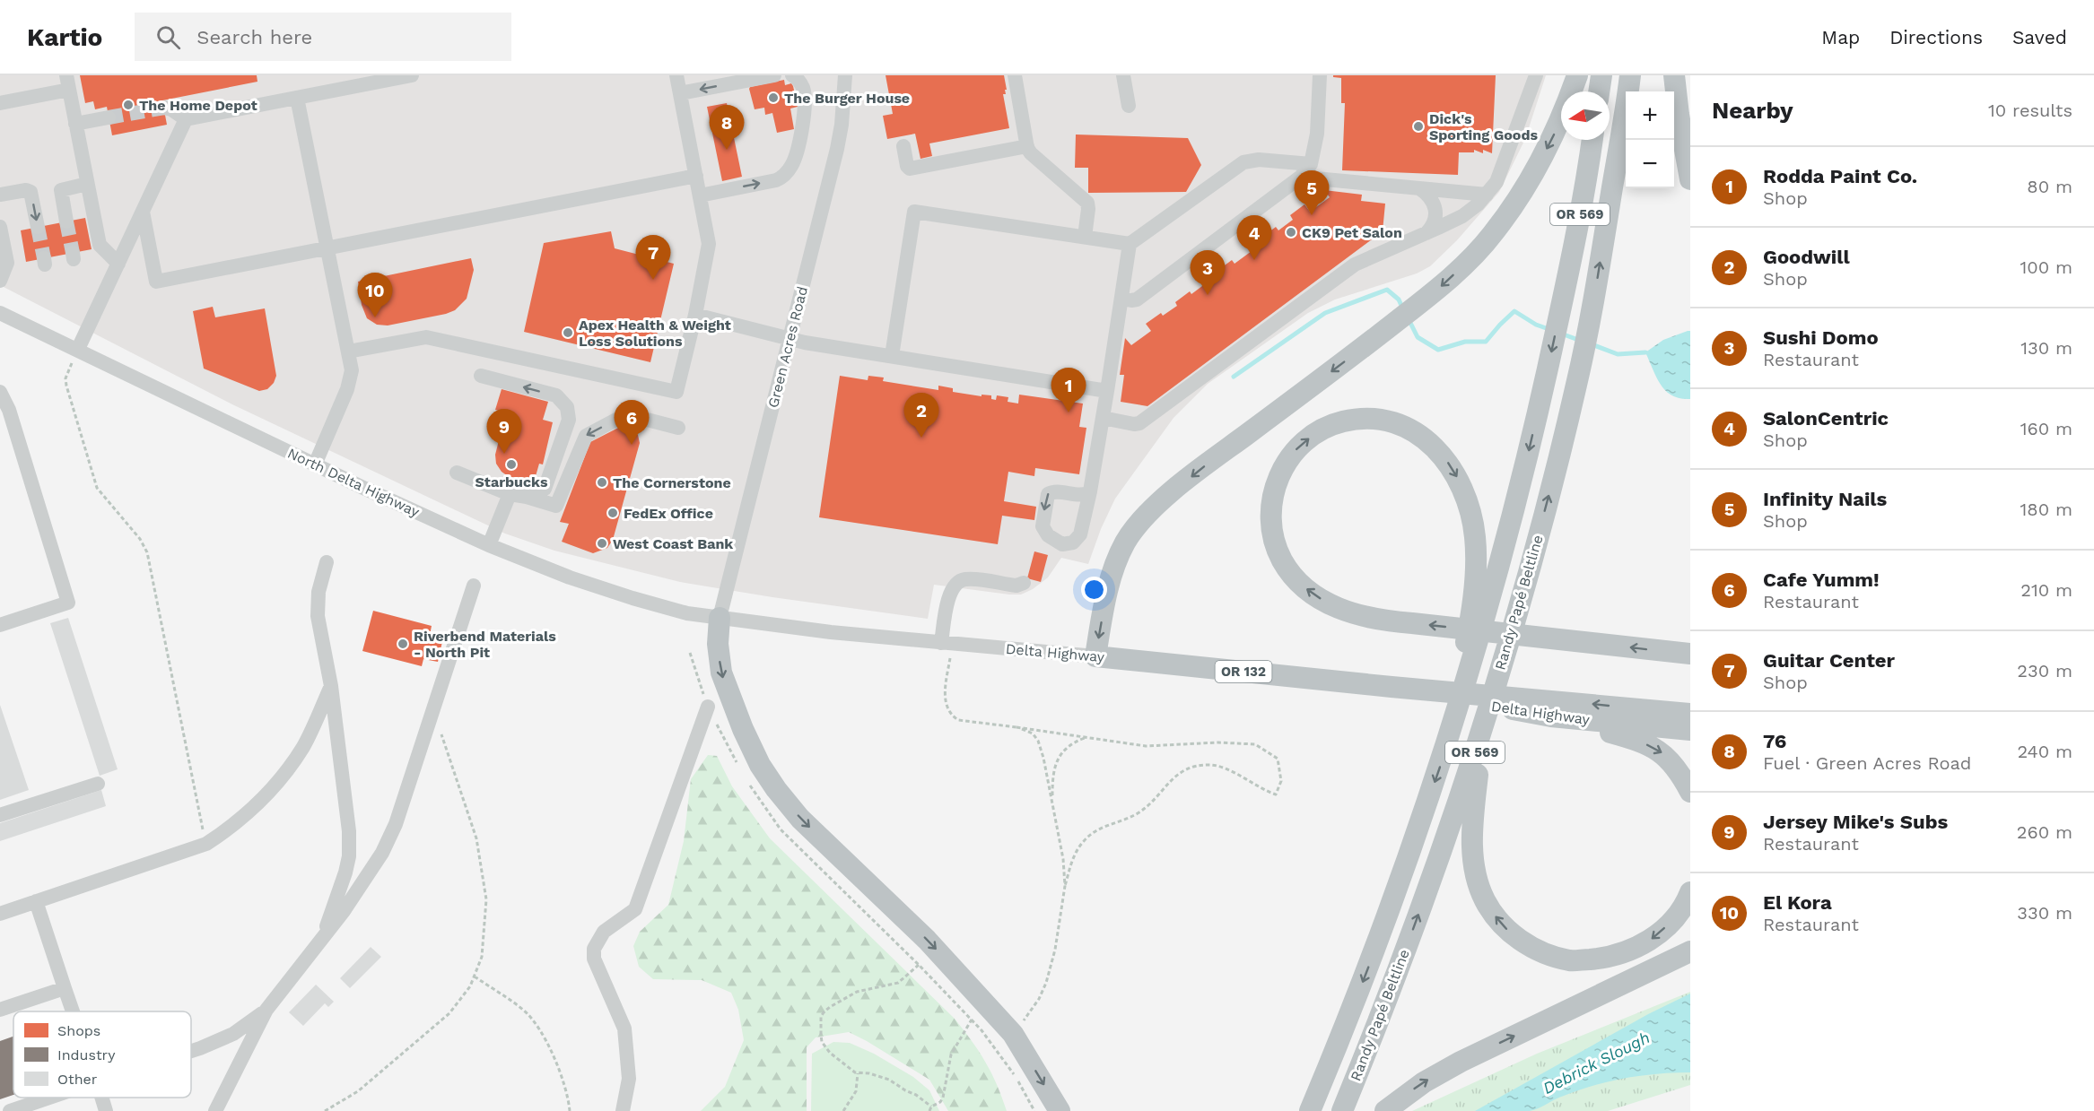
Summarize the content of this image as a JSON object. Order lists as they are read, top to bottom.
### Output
{
  "streets": {
    "highway": [
      "OR 569",
      "Randy Papé Beltline",
      "Delta Highway",
      "OR 132"
    ],
    "street": ["Green Acres Road", "North Delta Highway"]
  },
  "crossings": [
    ["Green Acres Road", "North Delta Highway"],
    ["Green Acres Road", "Delta Highway"],
    ["North Delta Highway", "Delta Highway"]
  ],
  "water": ["Debrick Slough"],
  "places": [
    "The Burger House",
    "The Home Depot",
    "Dick's Sporting Goods",
    "CK9 Pet Salon",
    "Apex Health & Weight Loss Solutions",
    "Starbucks",
    "The Cornerstone",
    "FedEx Office",
    "West Coast Bank",
    "Riverbend Materials - North Pit"
  ],
  "legend": ["Shops", "Industry", "Other"],
  "north": "left",
  "page": {
    "header": "Kartio",
    "search": "Search here",
    "nav": ["Map", "Directions", "Saved"],
    "heading": ["Nearby", "10 results"],
    "map_buttons": ["+", "−"],
    "pins": [
      "8",
      "5",
      "4",
      "7",
      "3",
      "10",
      "1",
      "2",
      "6",
      "9"
    ],
    "list": [
      {
        "mark": "1",
        "name": "Rodda Paint Co.",
        "note": "Shop",
        "value": "80 m"
      },
      {
        "mark": "2",
        "name": "Goodwill",
        "note": "Shop",
        "value": "100 m"
      },
      {
        "mark": "3",
        "name": "Sushi Domo",
        "note": "Restaurant",
        "value": "130 m"
      },
      {
        "mark": "4",
        "name": "SalonCentric",
        "note": "Shop",
        "value": "160 m"
      },
      {
        "mark": "5",
        "name": "Infinity Nails",
        "note": "Shop",
        "value": "180 m"
      },
      {
        "mark": "6",
        "name": "Cafe Yumm!",
        "note": "Restaurant",
        "value": "210 m"
      },
      {
        "mark": "7",
        "name": "Guitar Center",
        "note": "Shop",
        "value": "230 m"
      },
      {
        "mark": "8",
        "name": "76",
        "note": "Fuel · Green Acres Road",
        "value": "240 m"
      },
      {
        "mark": "9",
        "name": "Jersey Mike's Subs",
        "note": "Restaurant",
        "value": "260 m"
      },
      {
        "mark": "10",
        "name": "El Kora",
        "note": "Restaurant",
        "value": "330 m"
      }
    ]
  }
}
